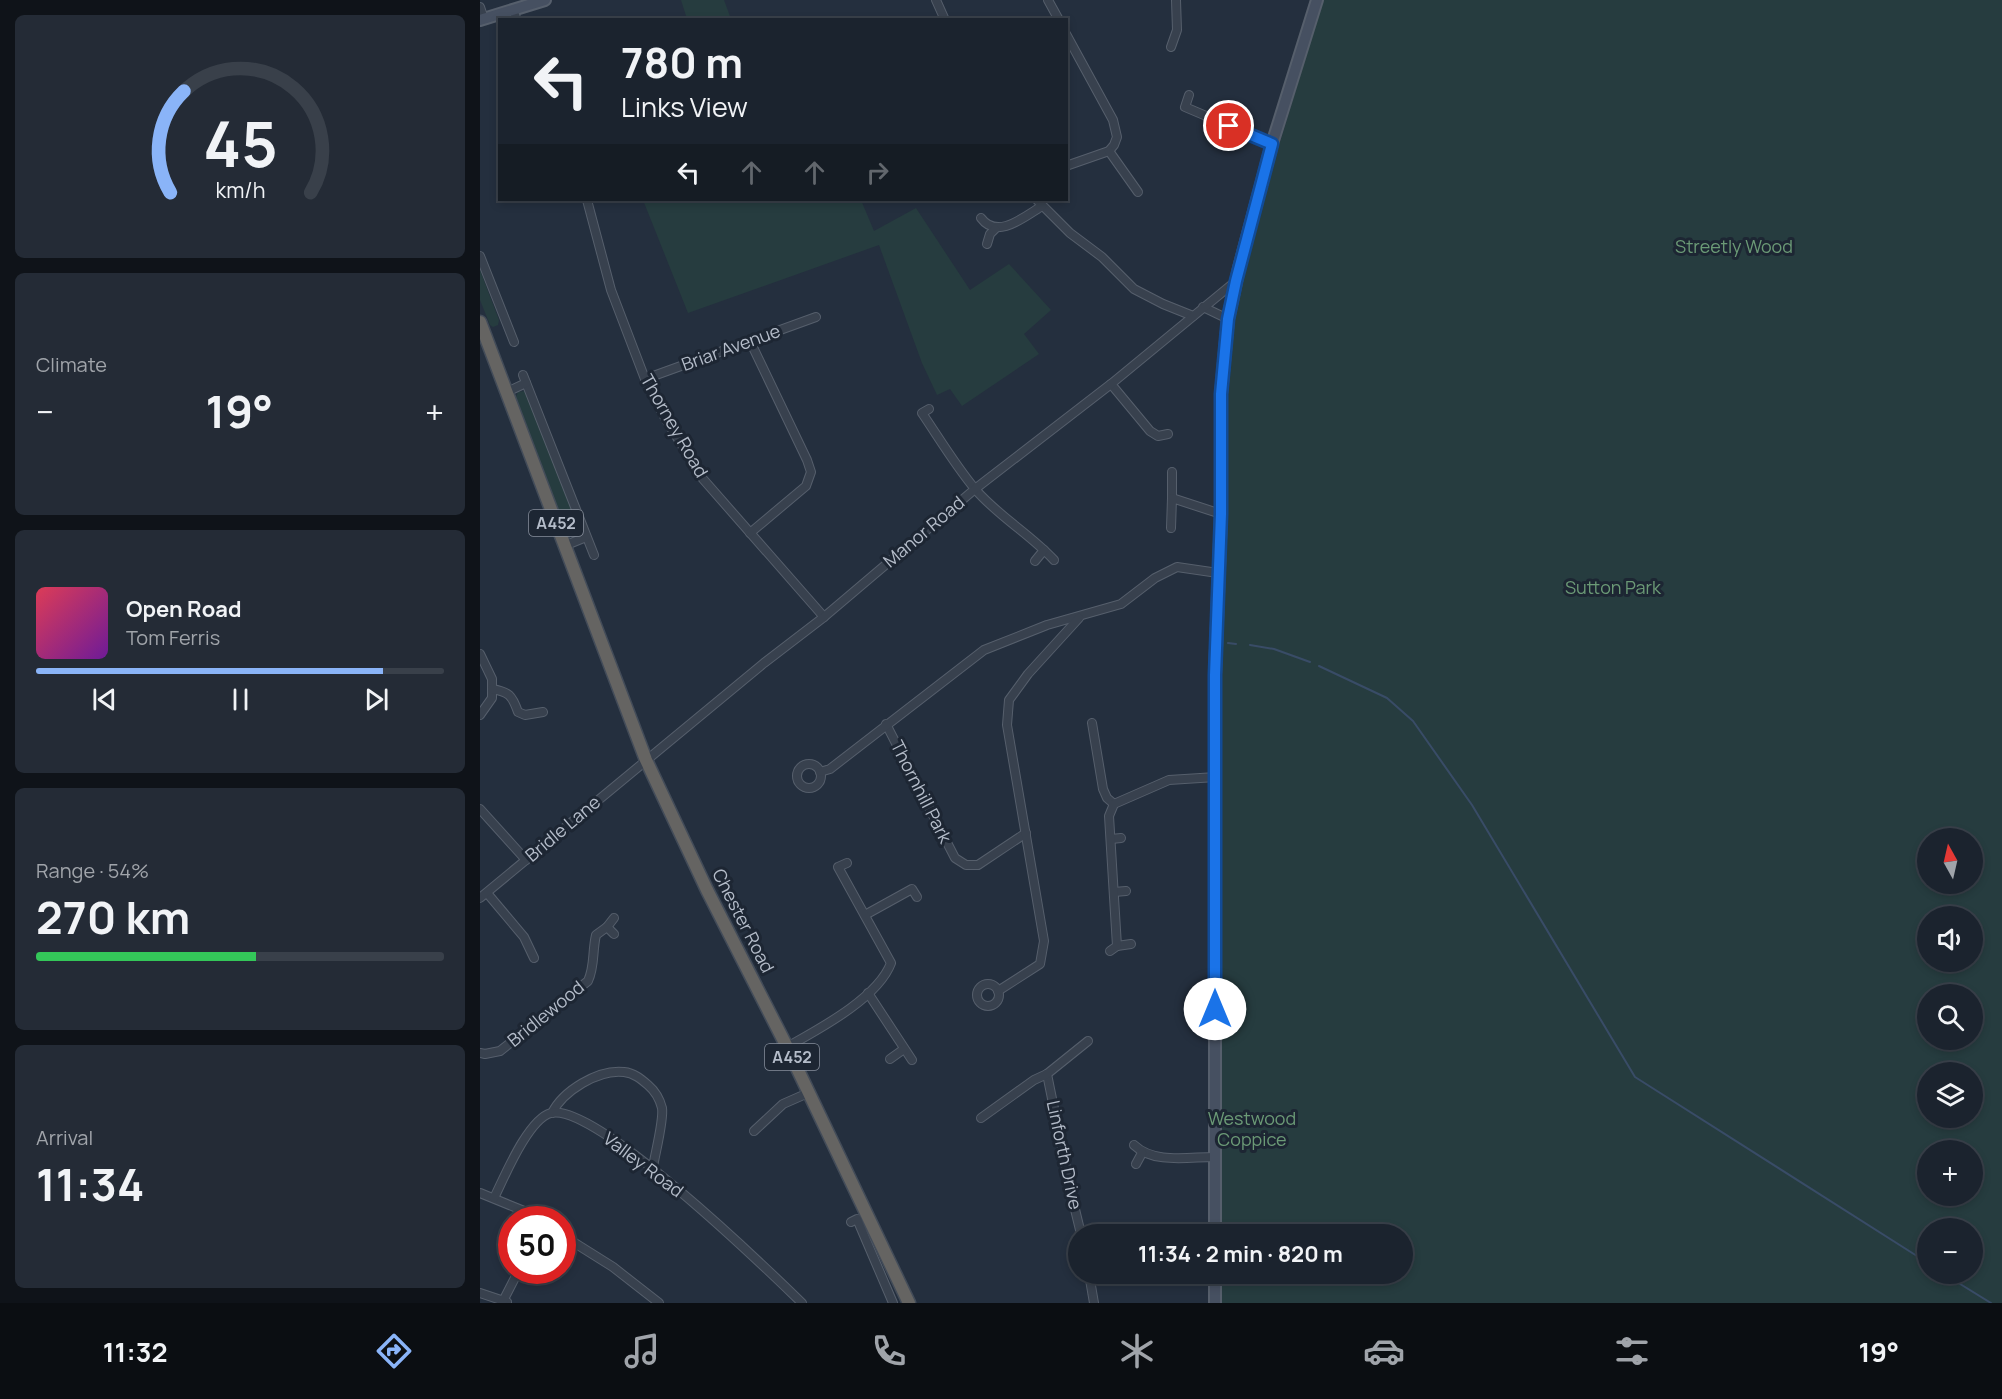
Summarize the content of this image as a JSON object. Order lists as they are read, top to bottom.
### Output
{
  "streets": {
    "highway": ["A452", "Chester Road"],
    "street": [
      "Briar Avenue",
      "Thorney Road",
      "Manor Road",
      "Thornhill Park",
      "Bridle Lane",
      "Bridlewood",
      "Linforth Drive",
      "Valley Road"
    ]
  },
  "crossings": [
    ["Briar Avenue", "Thorney Road"],
    ["Thorney Road", "Manor Road"],
    ["Manor Road", "Bridle Lane"],
    ["Manor Road", "Chester Road"],
    ["Bridle Lane", "Chester Road"]
  ],
  "parks": ["Streetly Wood", "Sutton Park", "Westwood Coppice"],
  "north": "top",
  "page": {
    "turn": ["780 m", "Links View"],
    "tile": [
      "Climate",
      ["Range · 54%", "270 km"],
      ["Arrival", "11:34"]
    ],
    "heat": ["−", "19°", "+"],
    "song": ["Open Road", "Tom Ferris"],
    "map_buttons": ["+", "−"],
    "limit": "50",
    "trip": "11:34 · 2 min · 820 m",
    "tabs": ["11:32", "19°"],
    "gauge": ["45", "km/h"]
  }
}
